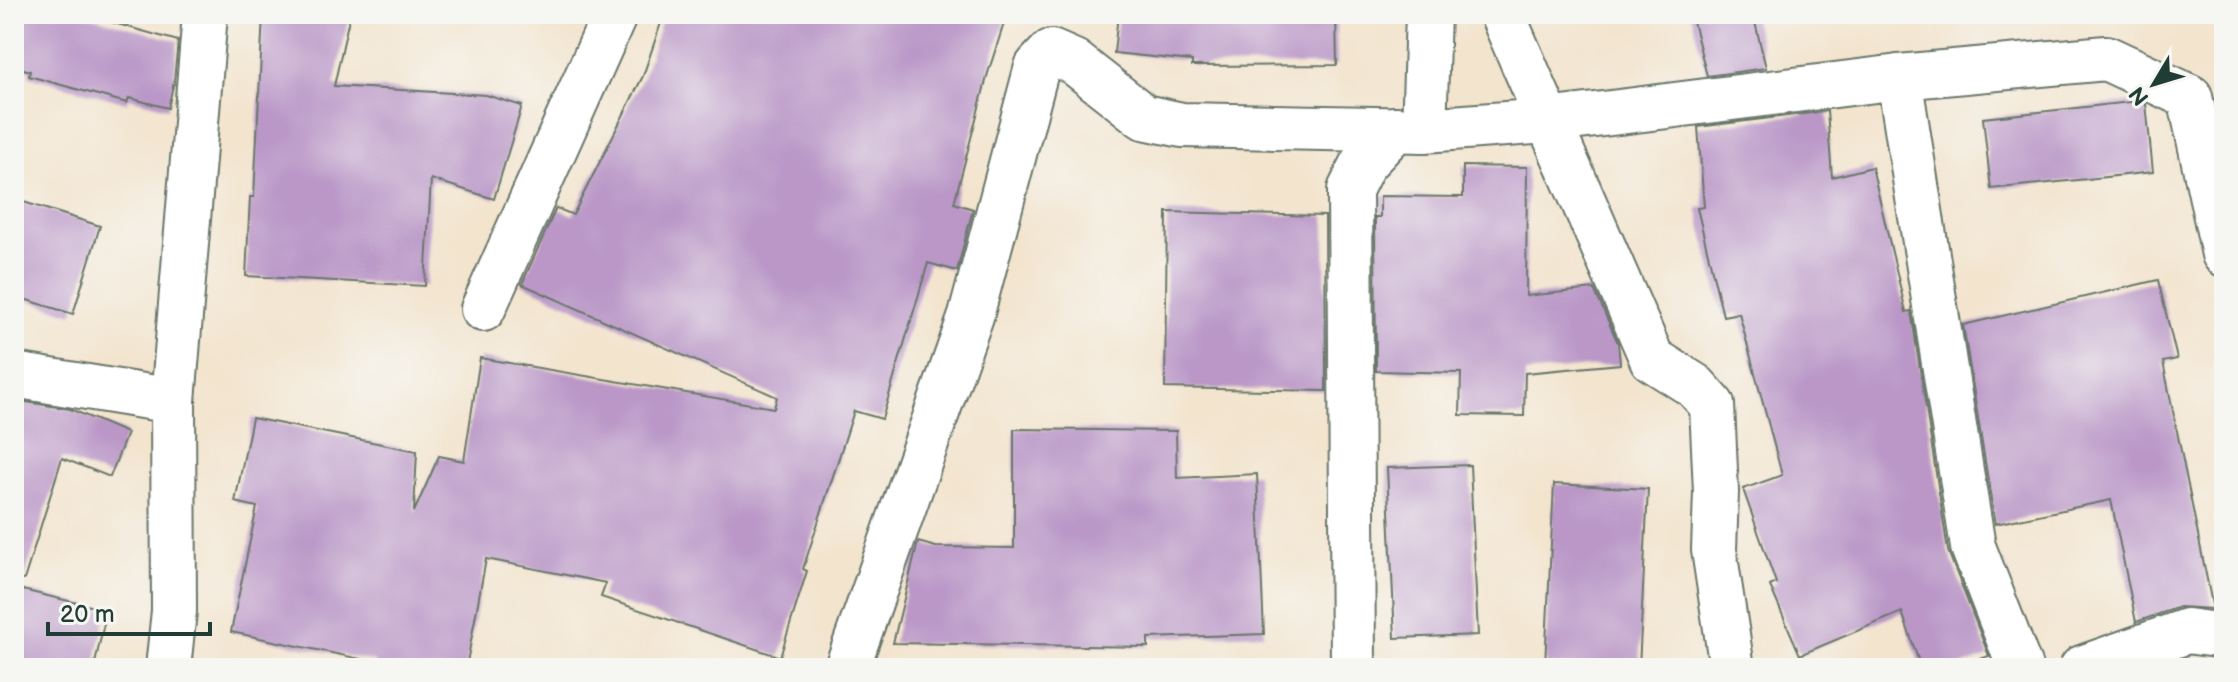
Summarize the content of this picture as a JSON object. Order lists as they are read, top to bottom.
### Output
{
  "scale_bar": "20 m",
  "north": "bottom left"
}
